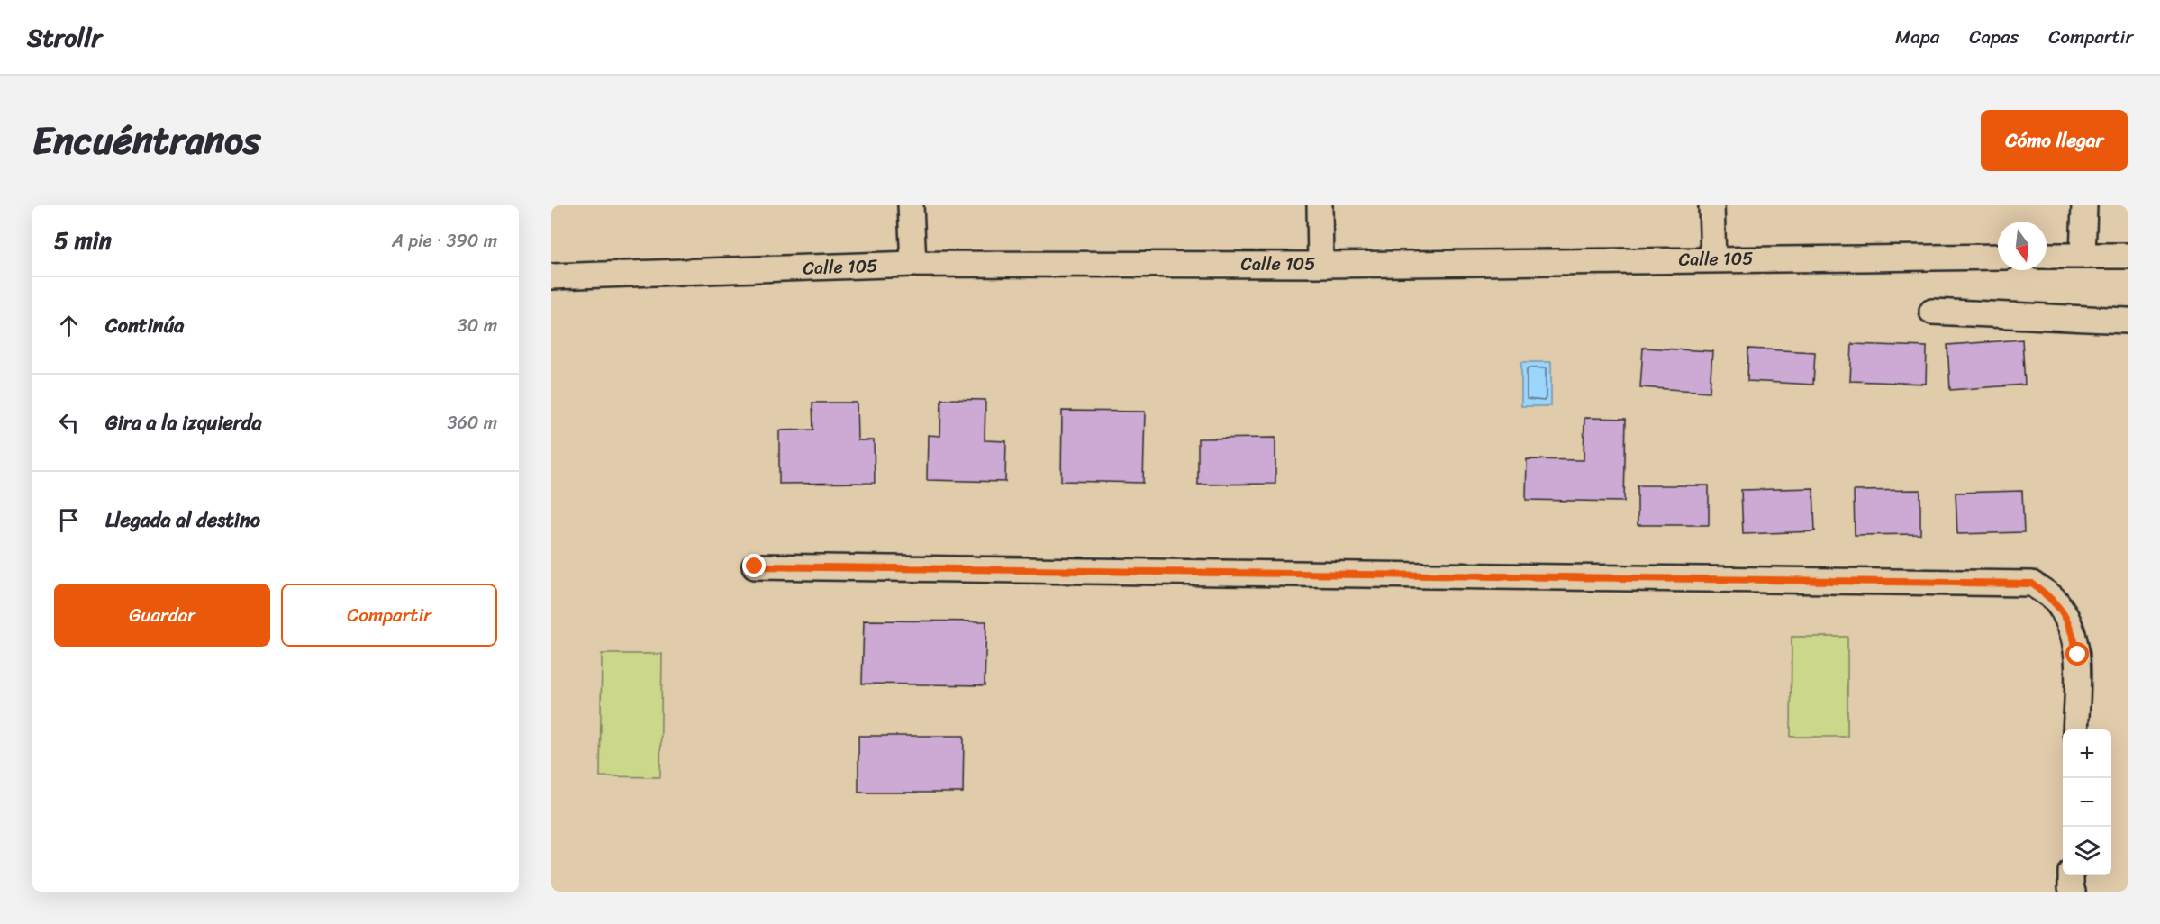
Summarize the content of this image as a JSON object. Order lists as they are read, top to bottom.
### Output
{
  "streets": {
    "street": ["Calle 105"]
  },
  "north": "bottom",
  "page": {
    "header": "Strollr",
    "nav": ["Mapa", "Capas", "Compartir"],
    "title": "Encuéntranos",
    "buttons": [
      "Cómo llegar",
      ["Guardar", "Compartir"]
    ],
    "heading": ["5 min", "A pie · 390 m"],
    "list": [
      ["Continúa", "30 m"],
      ["Gira a la izquierda", "360 m"],
      "Llegada al destino"
    ],
    "map_buttons": ["+", "−"]
  }
}
